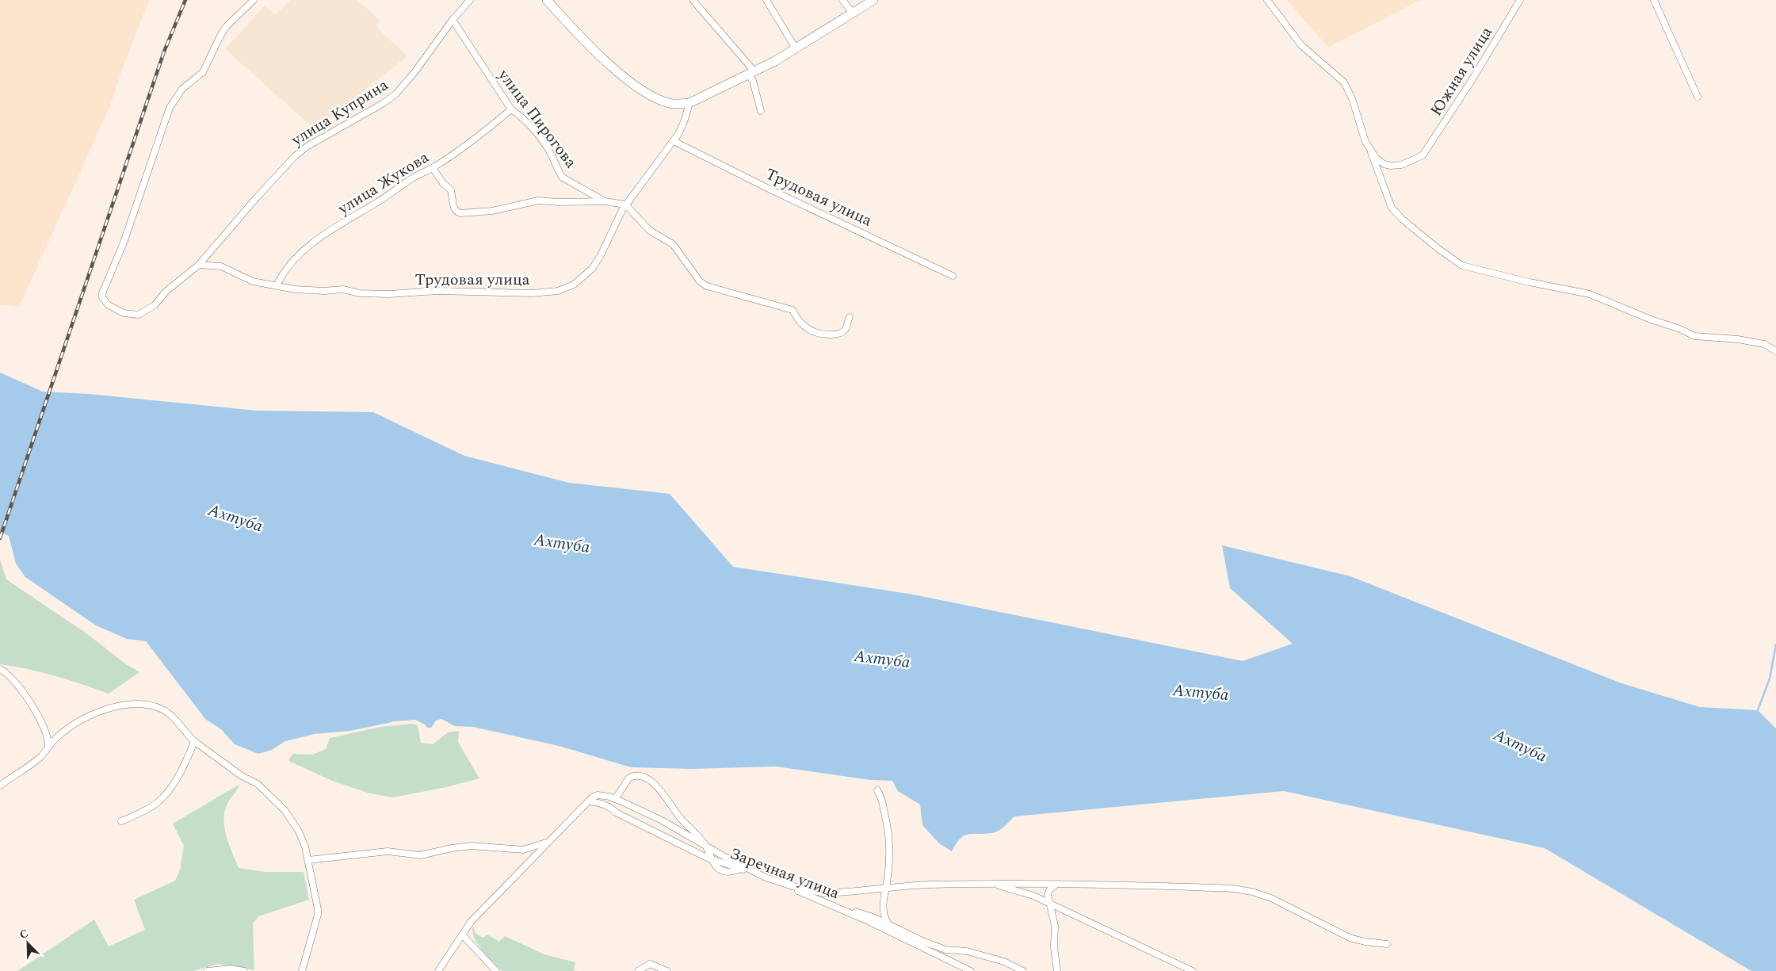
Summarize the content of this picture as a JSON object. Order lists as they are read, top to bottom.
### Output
{
  "streets": {
    "street": [
      "Южная улица",
      "улица Куприна",
      "улица Пирогова",
      "улица Жукова",
      "Трудовая улица",
      "Заречная улица"
    ]
  },
  "crossings": [
    ["улица Куприна", "улица Пирогова"],
    ["улица Куприна", "Трудовая улица"],
    ["улица Пирогова", "улица Жукова"],
    ["улица Пирогова", "Трудовая улица"],
    ["улица Жукова", "Трудовая улица"]
  ],
  "water": ["Ахтуба"],
  "north": "top left"
}
